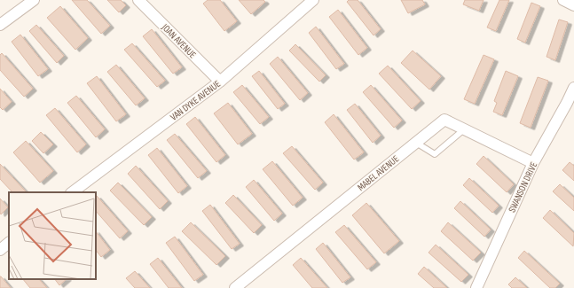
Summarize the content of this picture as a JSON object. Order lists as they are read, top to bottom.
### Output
{
  "streets": {
    "street": [
      "JOAN AVENUE",
      "VAN DYKE AVENUE",
      "MABEL AVENUE",
      "SWANSON DRIVE"
    ]
  },
  "crossings": [
    ["JOAN AVENUE", "VAN DYKE AVENUE"],
    ["MABEL AVENUE", "SWANSON DRIVE"]
  ]
}
